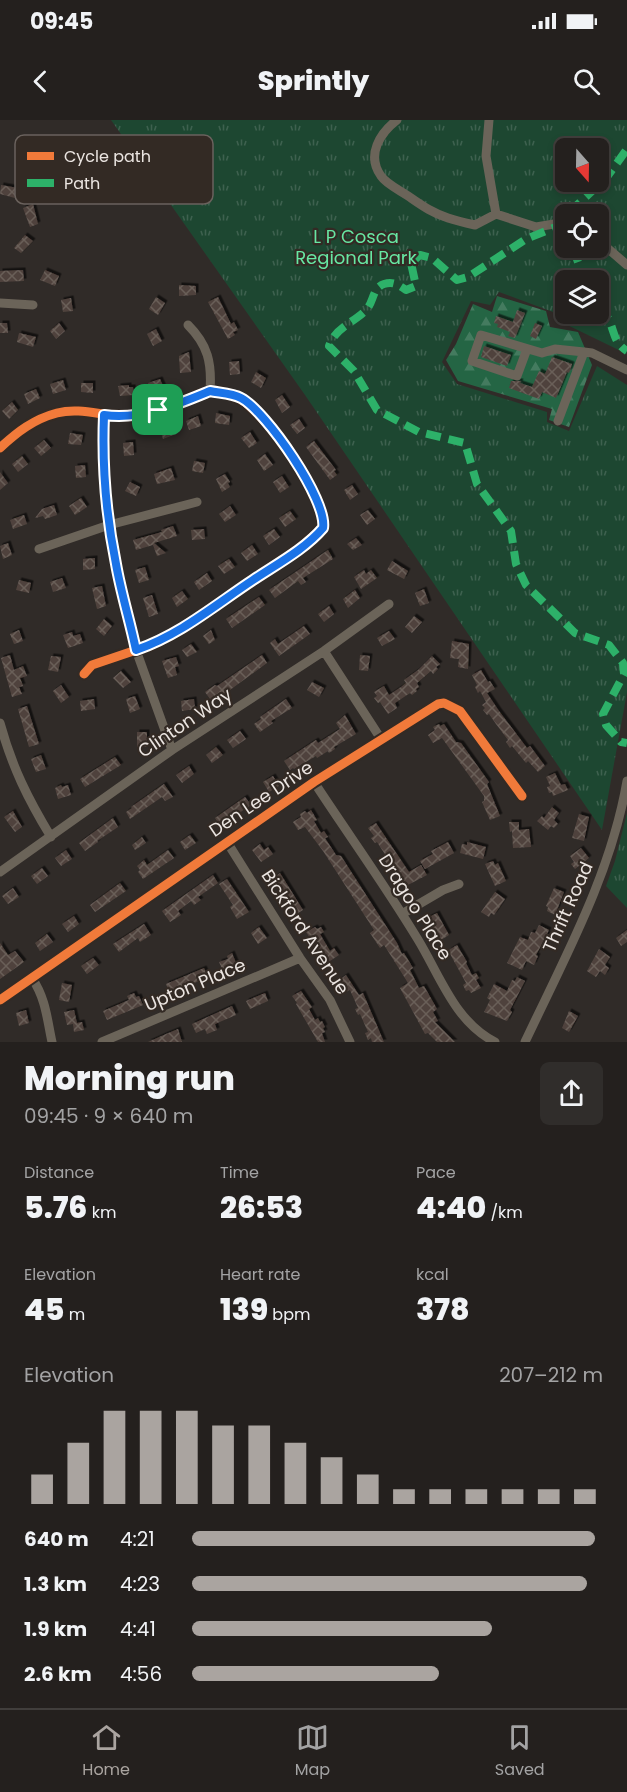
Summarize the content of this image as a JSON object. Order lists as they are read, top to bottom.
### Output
{
  "streets": {
    "street": [
      "Clinton Way",
      "Den Lee Drive",
      "Dragoo Place",
      "Thrift Road",
      "Bickford Avenue",
      "Upton Place"
    ]
  },
  "crossings": [
    ["Den Lee Drive", "Dragoo Place"],
    ["Den Lee Drive", "Bickford Avenue"],
    ["Bickford Avenue", "Upton Place"]
  ],
  "parks": ["L P Cosca Regional Park"],
  "legend": ["Cycle path", "Path"],
  "north": "bottom",
  "page": {
    "status": "09:45",
    "header": "Sprintly",
    "heading": ["Morning run", "09:45 · 9 × 640 m"],
    "stats": [
      ["Distance", "5.76 km"],
      ["Time", "26:53"],
      ["Pace", "4:40 /km"],
      ["Elevation", "45 m"],
      ["Heart rate", "139 bpm"],
      ["kcal", "378"]
    ],
    "chart": ["Elevation", "207–212 m"],
    "list": [
      {
        "name": "640 m",
        "note": "4:21"
      },
      {
        "name": "1.3 km",
        "note": "4:23"
      },
      {
        "name": "1.9 km",
        "note": "4:41"
      },
      {
        "name": "2.6 km",
        "note": "4:56"
      }
    ],
    "tabs": ["Home", "Map", "Saved"]
  }
}
